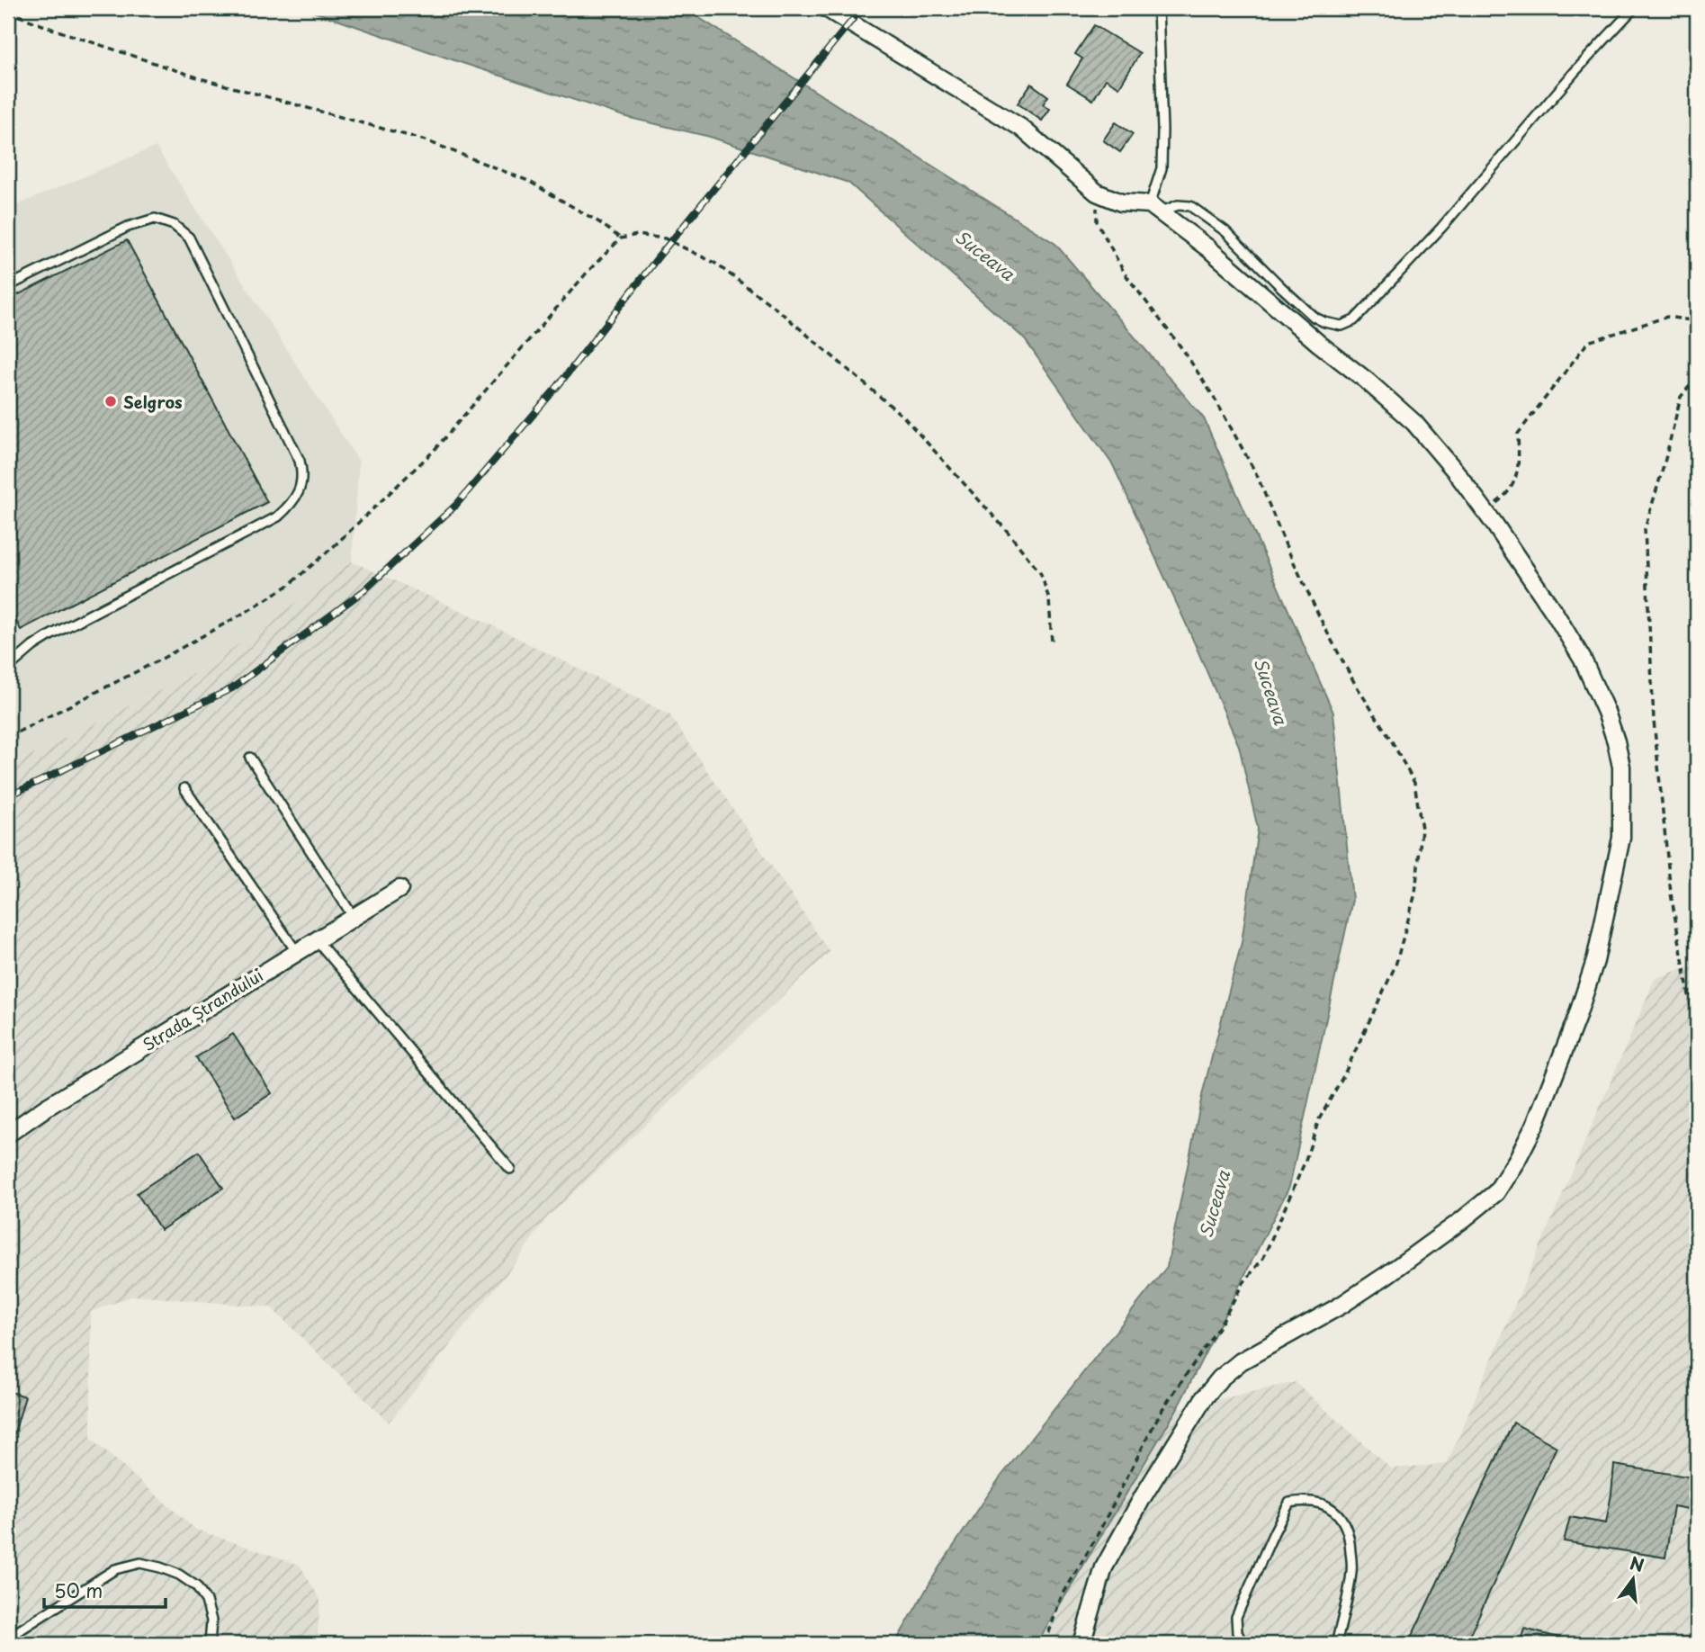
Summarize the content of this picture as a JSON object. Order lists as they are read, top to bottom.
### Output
{
  "streets": {
    "street": ["Strada Ștrandului"]
  },
  "water": ["Suceava"],
  "places": ["Selgros"],
  "scale_bar": "50 m",
  "north": "top"
}
